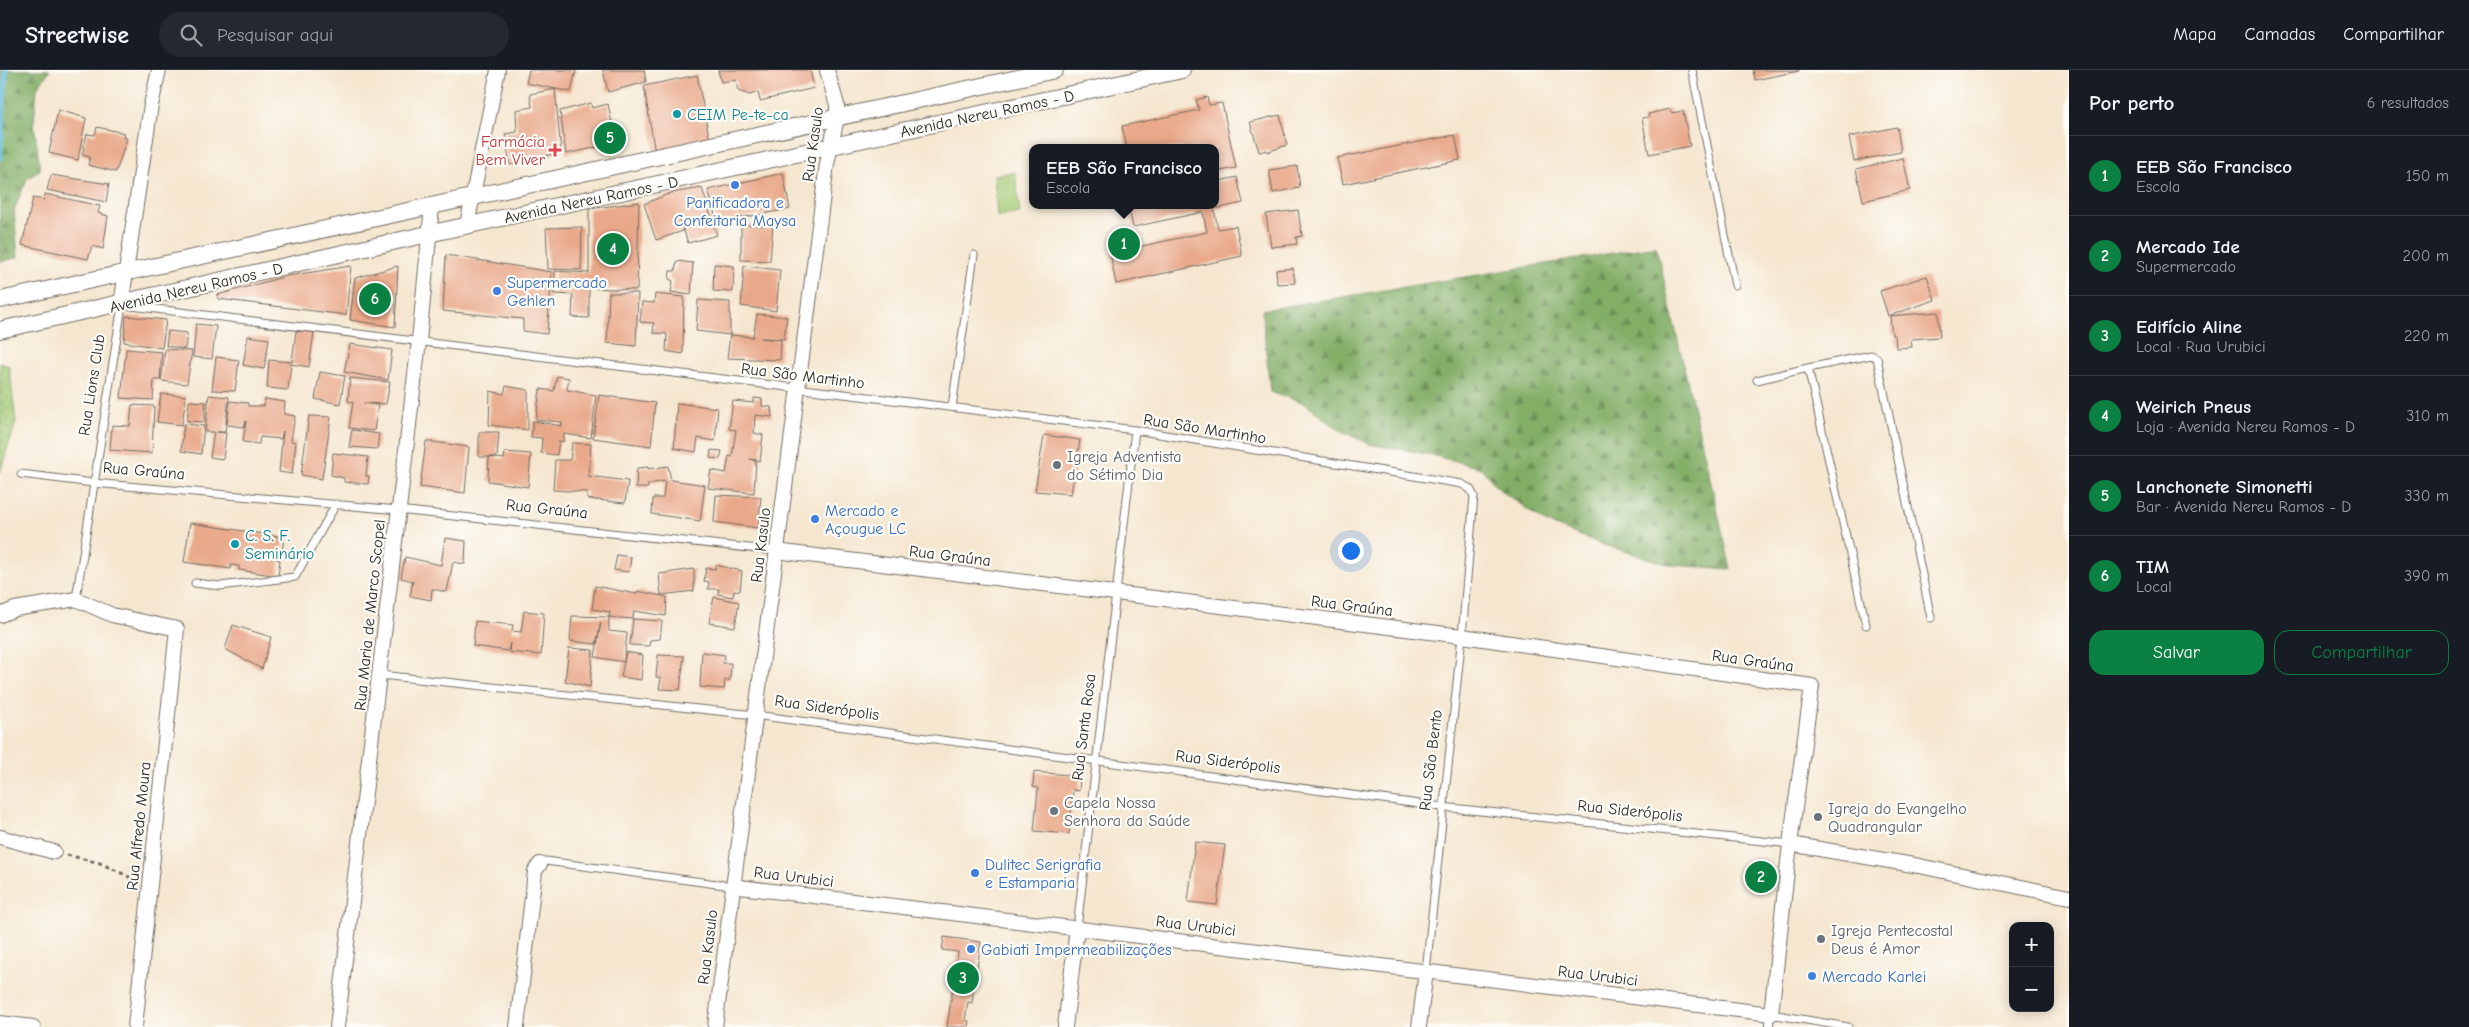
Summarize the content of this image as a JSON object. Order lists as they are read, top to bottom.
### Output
{
  "streets": {
    "street": [
      "Avenida Nereu Ramos - D",
      "Rua Kasulo",
      "Rua Lions Club",
      "Rua Graúna",
      "Rua Maria de Marco Scopel",
      "Rua Siderópolis",
      "Rua Santa Rosa",
      "Rua São Bento",
      "Rua Alfredo Moura",
      "Rua Urubici"
    ],
    "lane": ["Rua São Martinho"]
  },
  "crossings": [
    ["Avenida Nereu Ramos - D", "Rua Kasulo"],
    ["Avenida Nereu Ramos - D", "Rua São Martinho"],
    ["Avenida Nereu Ramos - D", "Rua Lions Club"],
    ["Avenida Nereu Ramos - D", "Rua Maria de Marco Scopel"],
    ["Rua Kasulo", "Rua São Martinho"],
    ["Rua Kasulo", "Rua Graúna"],
    ["Rua Kasulo", "Rua Siderópolis"],
    ["Rua Kasulo", "Rua Urubici"],
    ["Rua São Martinho", "Rua Lions Club"],
    ["Rua São Martinho", "Rua Maria de Marco Scopel"],
    ["Rua São Martinho", "Rua Santa Rosa"],
    ["Rua São Martinho", "Rua São Bento"],
    ["Rua Lions Club", "Rua Graúna"],
    ["Rua Lions Club", "Rua Alfredo Moura"],
    ["Rua Graúna", "Rua Maria de Marco Scopel"],
    ["Rua Graúna", "Rua Siderópolis"],
    ["Rua Graúna", "Rua Santa Rosa"],
    ["Rua Graúna", "Rua São Bento"],
    ["Rua Maria de Marco Scopel", "Rua Siderópolis"],
    ["Rua Siderópolis", "Rua Santa Rosa"],
    ["Rua Siderópolis", "Rua São Bento"],
    ["Rua Santa Rosa", "Rua Urubici"],
    ["Rua São Bento", "Rua Urubici"]
  ],
  "places": {
    "other": [
      "CEIM Pe-te-ca",
      "Panificadora e Confeitaria Maysa",
      "Supermercado Gehlen",
      "Igreja Adventista do Sétimo Dia",
      "Mercado e Açougue LC",
      "C. S. F. Seminário",
      "Capela Nossa Senhora da Saúde",
      "Igreja do Evangelho Quadrangular",
      "Dulitec Serigrafia e Estamparia",
      "Igreja Pentecostal Deus é Amor",
      "Gabiati Impermeabilizações",
      "Mercado Karlei"
    ],
    "health": ["Farmácia Bem Viver"]
  },
  "page": {
    "header": "Streetwise",
    "search": "Pesquisar aqui",
    "nav": ["Mapa", "Camadas", "Compartilhar"],
    "heading": ["Por perto", "6 resultados"],
    "pins": [
      "5",
      "1",
      "4",
      "6",
      "2",
      "3"
    ],
    "list": [
      {
        "mark": "1",
        "name": "EEB São Francisco",
        "note": "Escola",
        "value": "150 m"
      },
      {
        "mark": "2",
        "name": "Mercado Ide",
        "note": "Supermercado",
        "value": "200 m"
      },
      {
        "mark": "3",
        "name": "Edifício Aline",
        "note": "Local · Rua Urubici",
        "value": "220 m"
      },
      {
        "mark": "4",
        "name": "Weirich Pneus",
        "note": "Loja · Avenida Nereu Ramos - D",
        "value": "310 m"
      },
      {
        "mark": "5",
        "name": "Lanchonete Simonetti",
        "note": "Bar · Avenida Nereu Ramos - D",
        "value": "330 m"
      },
      {
        "mark": "6",
        "name": "TIM",
        "note": "Local",
        "value": "390 m"
      }
    ],
    "popup": ["EEB São Francisco", "Escola"],
    "buttons": ["Salvar", "Compartilhar"],
    "map_buttons": ["+", "−"]
  }
}
